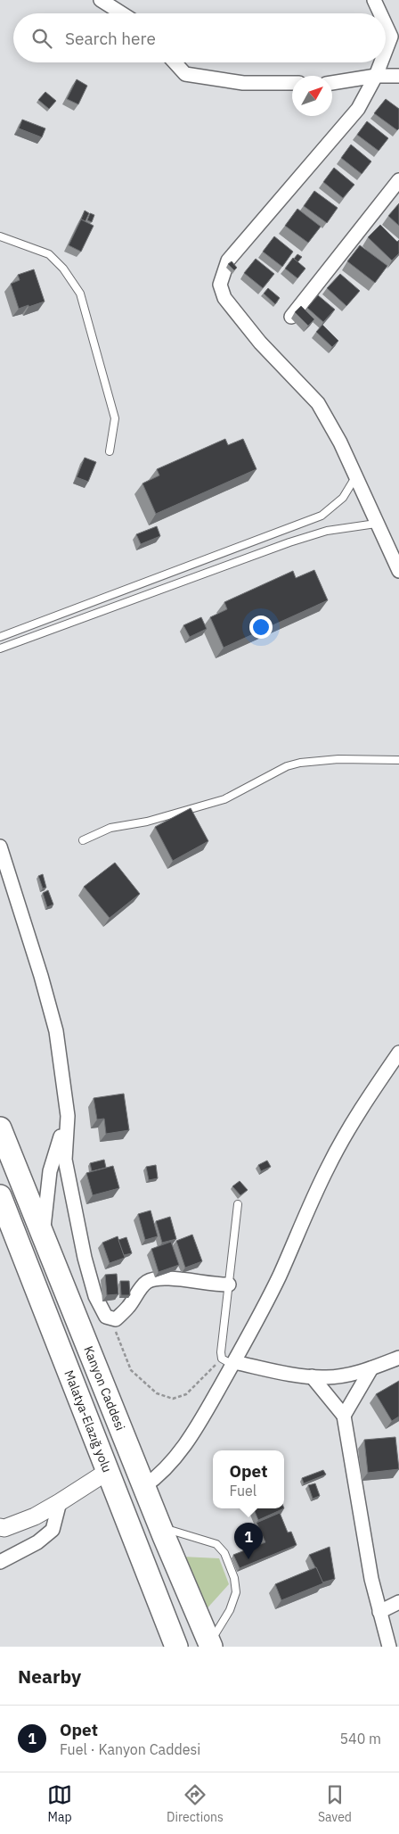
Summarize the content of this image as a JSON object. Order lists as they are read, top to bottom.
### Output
{
  "streets": {
    "highway": ["Kanyon Caddesi", "Malatya-Elazığ yolu"]
  },
  "north": "top right",
  "page": {
    "search": "Search here",
    "popup": ["Opet", "Fuel"],
    "pins": "1",
    "heading": "Nearby",
    "list": [
      {
        "mark": "1",
        "name": "Opet",
        "note": "Fuel · Kanyon Caddesi",
        "value": "540 m"
      }
    ],
    "nav": ["Map", "Directions", "Saved"]
  }
}
